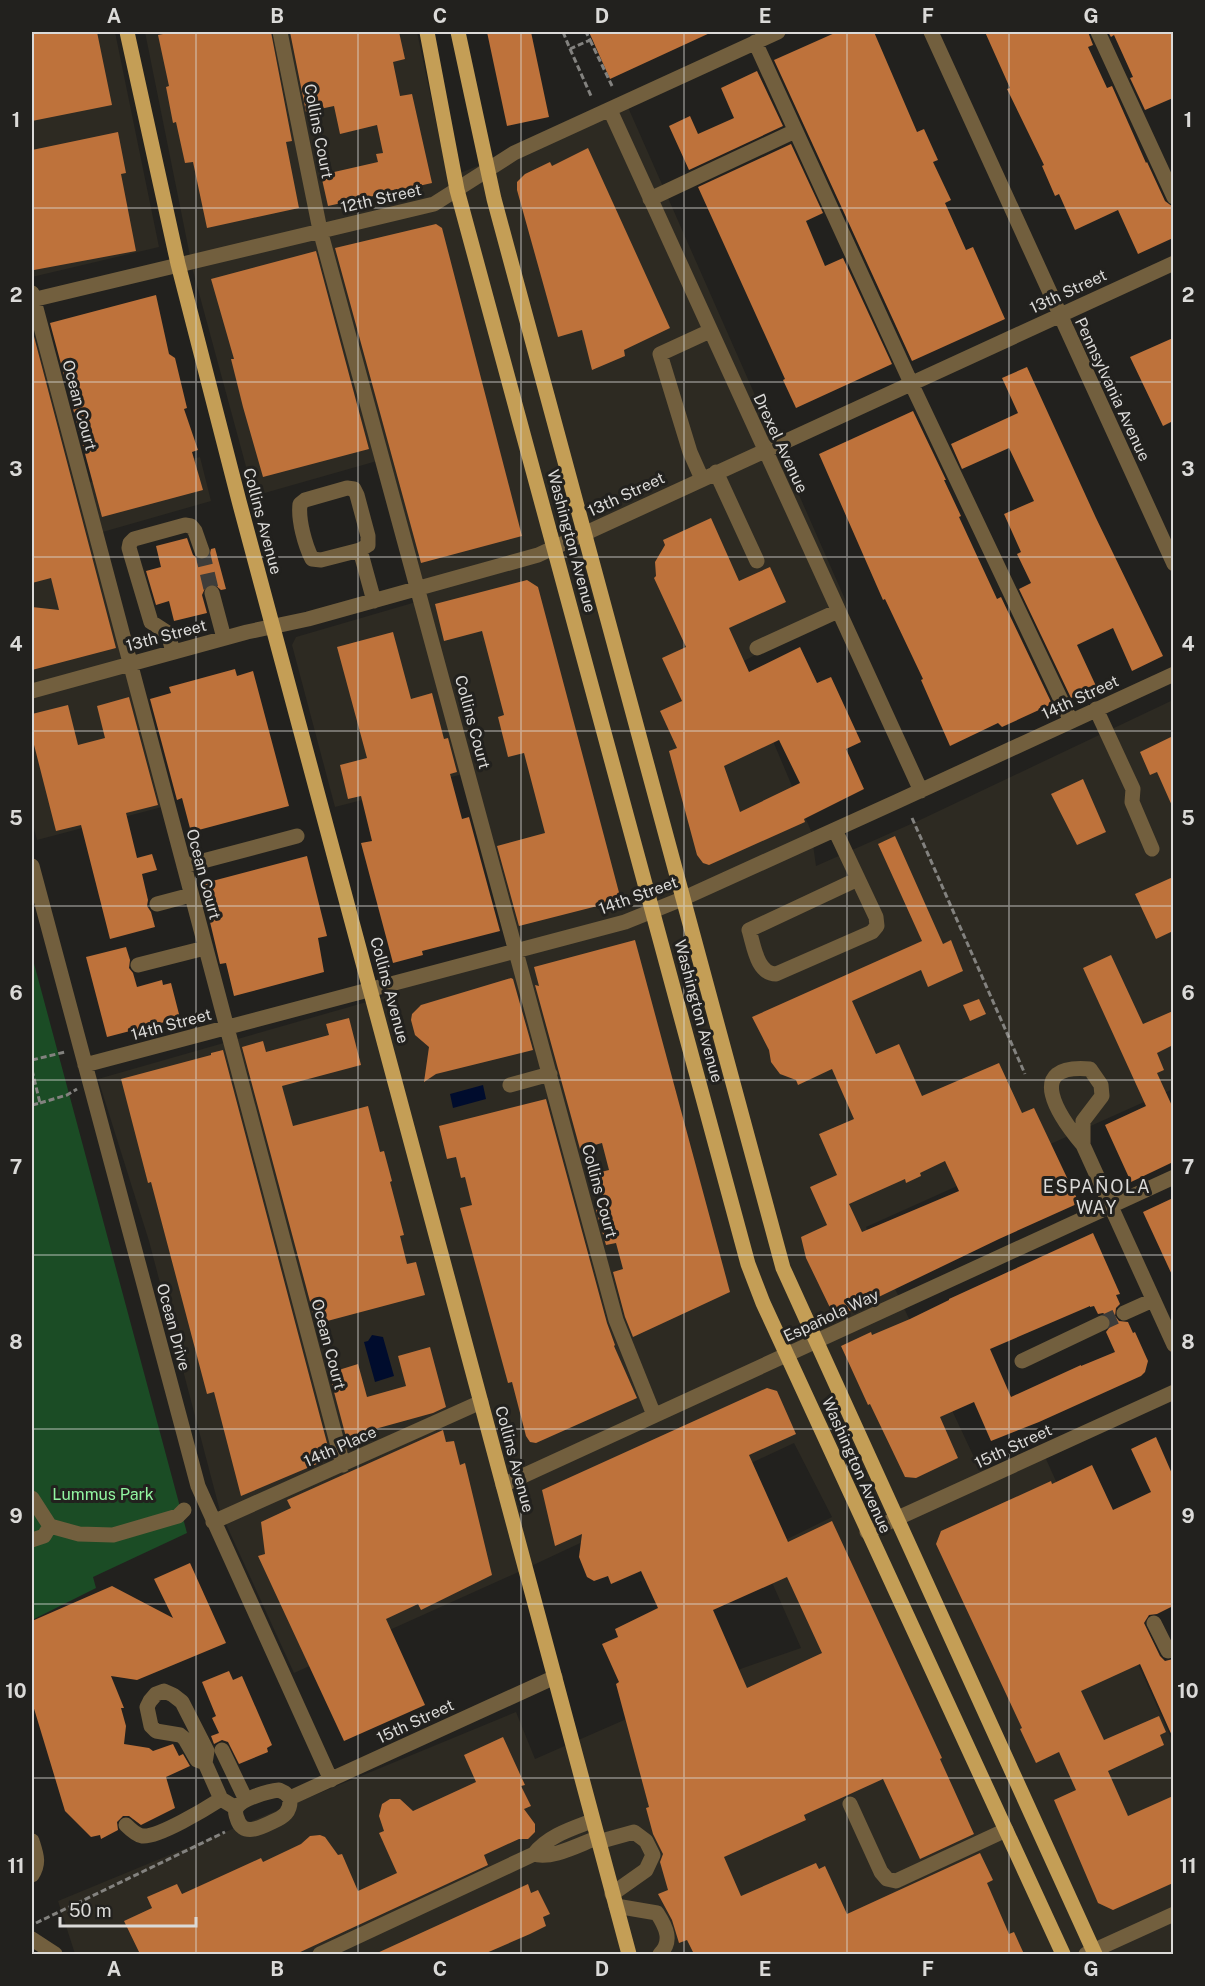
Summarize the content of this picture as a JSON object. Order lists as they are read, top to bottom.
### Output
{
  "streets": {
    "main road": ["Collins Avenue", "Washington Avenue"],
    "street": [
      "Collins Court",
      "12th Street",
      "13th Street",
      "Pennsylvania Avenue",
      "Ocean Court",
      "Drexel Avenue",
      "14th Street",
      "Española Way",
      "Ocean Drive",
      "14th Place",
      "15th Street"
    ]
  },
  "crossings": [
    ["Collins Court", "12th Street"],
    ["Collins Court", "13th Street"],
    ["Collins Court", "14th Street"],
    ["Collins Court", "Española Way"],
    ["12th Street", "Ocean Court"],
    ["12th Street", "Drexel Avenue"],
    ["12th Street", "Collins Avenue"],
    ["12th Street", "Washington Avenue"],
    ["13th Street", "Pennsylvania Avenue"],
    ["13th Street", "Ocean Court"],
    ["13th Street", "Drexel Avenue"],
    ["13th Street", "Collins Avenue"],
    ["13th Street", "Washington Avenue"],
    ["Ocean Court", "14th Street"],
    ["Ocean Court", "14th Place"],
    ["Drexel Avenue", "14th Street"],
    ["Collins Avenue", "14th Street"],
    ["Collins Avenue", "Española Way"],
    ["Collins Avenue", "14th Place"],
    ["Collins Avenue", "15th Street"],
    ["Washington Avenue", "14th Street"],
    ["Washington Avenue", "Española Way"],
    ["Washington Avenue", "15th Street"],
    ["14th Street", "Ocean Drive"],
    ["Ocean Drive", "14th Place"],
    ["Ocean Drive", "15th Street"]
  ],
  "districts": ["ESPAÑOLA WAY"],
  "parks": ["Lummus Park"],
  "scale_bar": "50 m",
  "grid": {
    "columns": [
      "A",
      "B",
      "C",
      "D",
      "E",
      "F",
      "G"
    ],
    "rows": [
      "1",
      "2",
      "3",
      "4",
      "5",
      "6",
      "7",
      "8",
      "9",
      "10",
      "11"
    ]
  }
}
